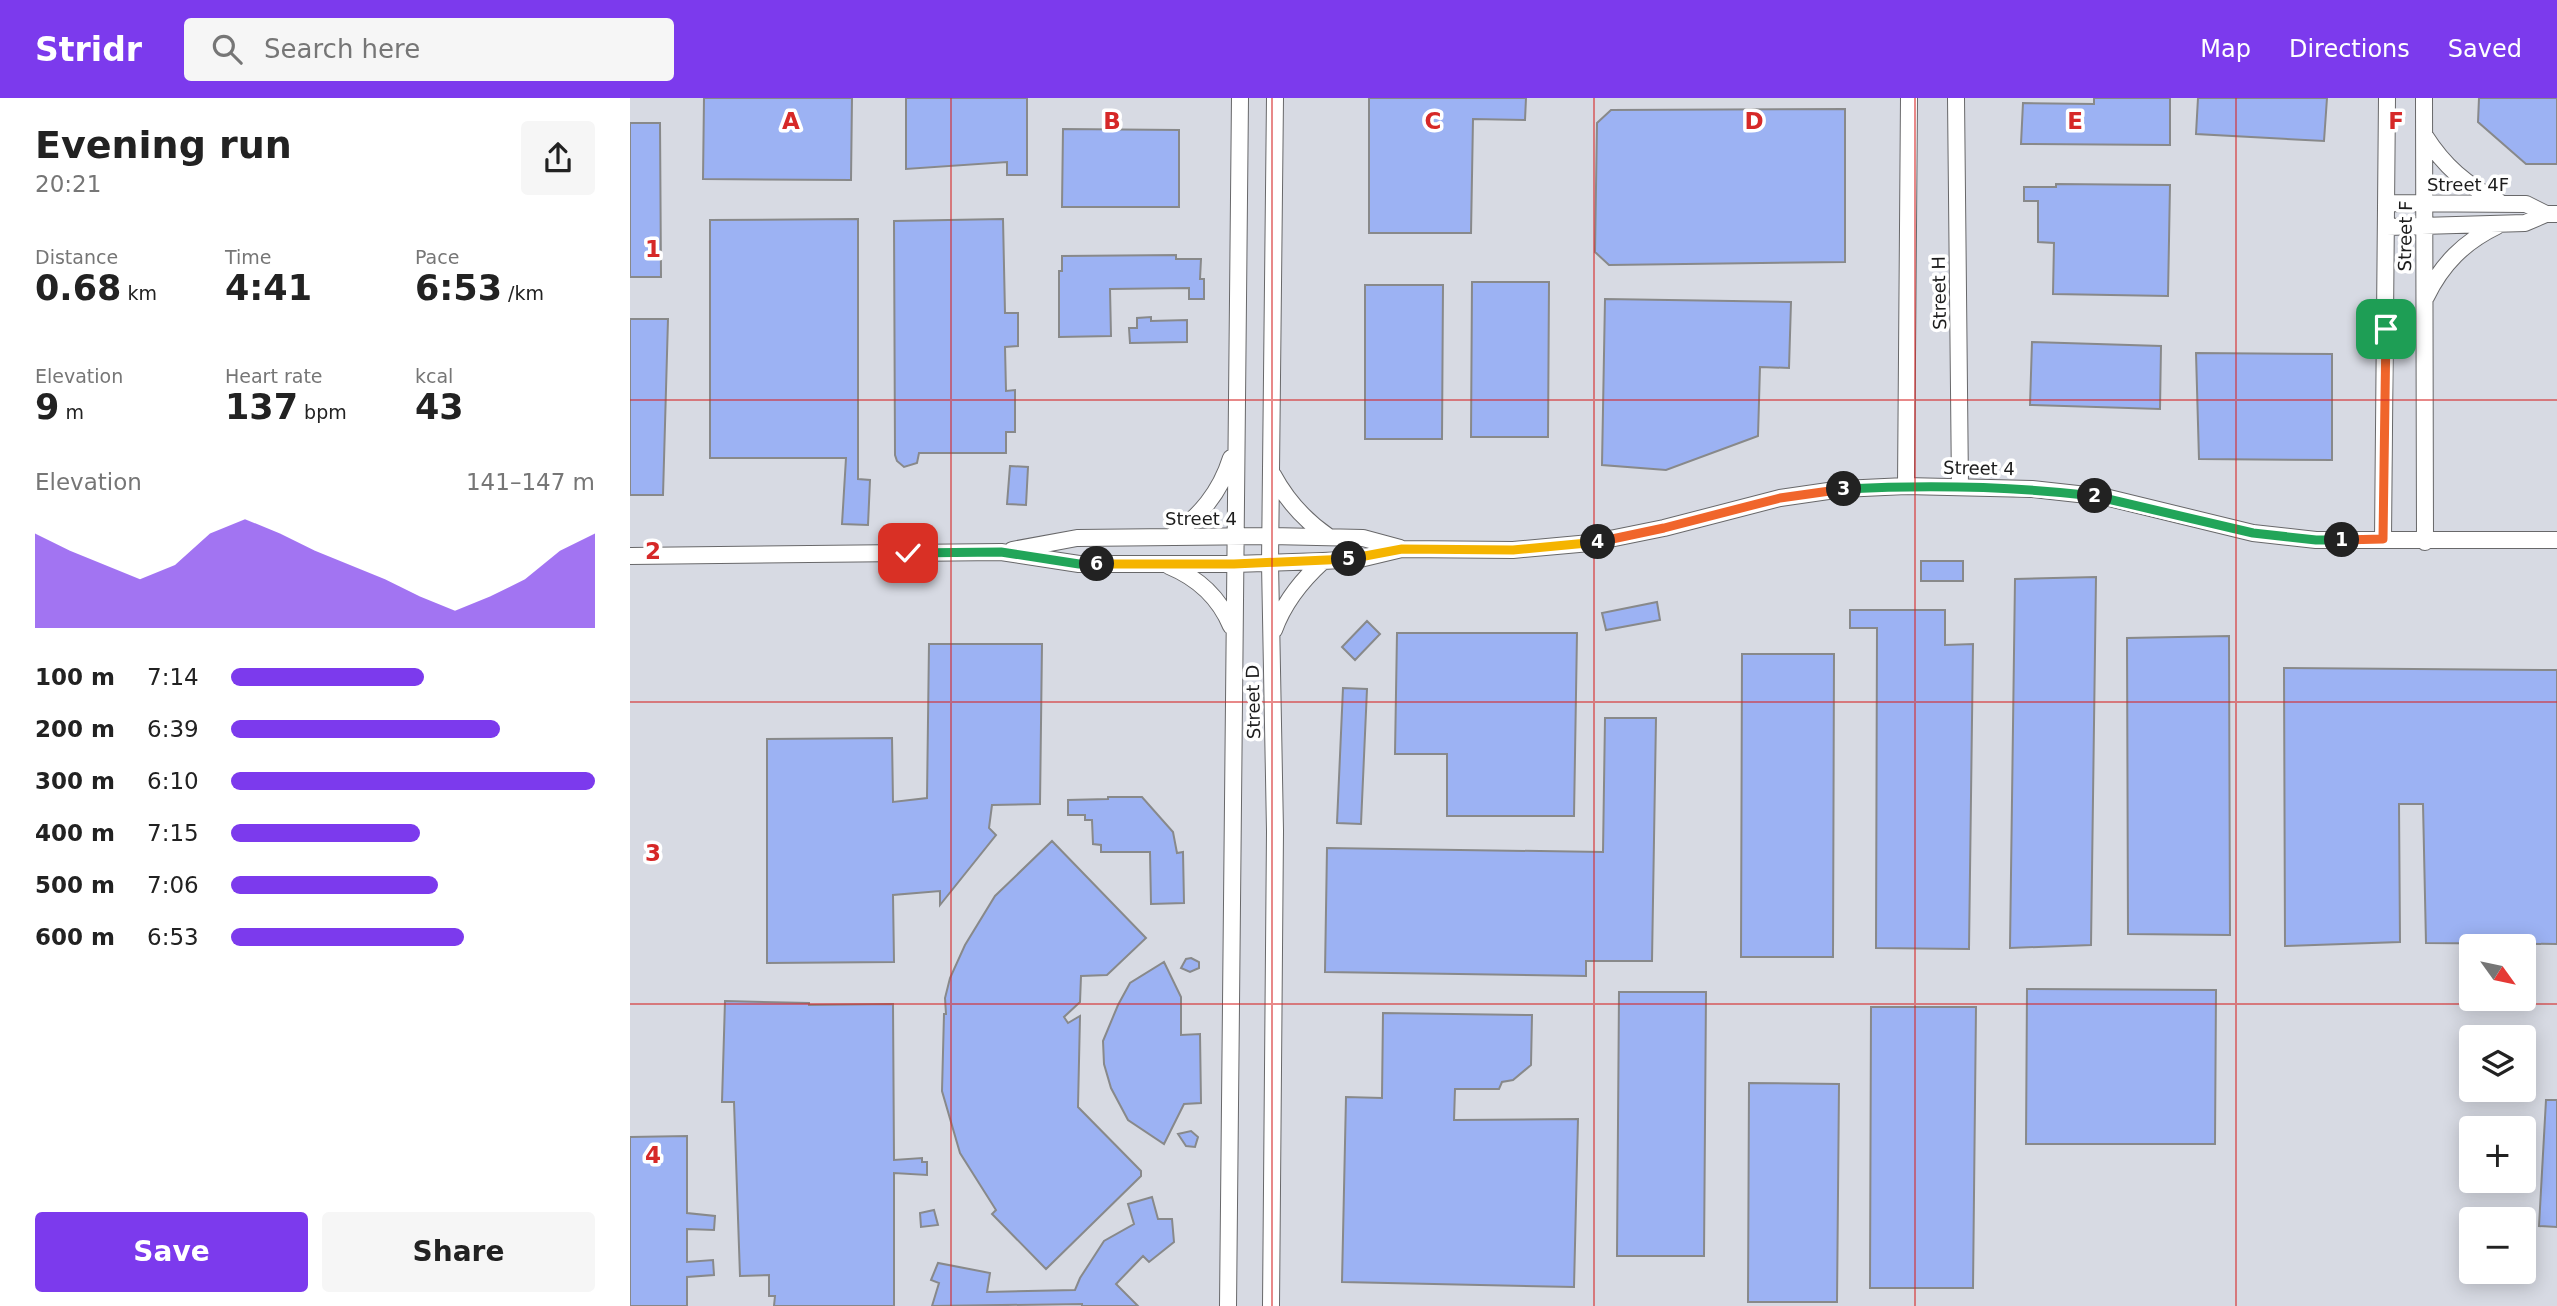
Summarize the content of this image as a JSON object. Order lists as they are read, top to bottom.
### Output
{
  "streets": {
    "street": [
      "Street 4F",
      "Street F",
      "Street H",
      "Street 4",
      "Street D"
    ]
  },
  "crossings": [
    ["Street 4F", "Street F"],
    ["Street F", "Street 4"],
    ["Street H", "Street 4"],
    ["Street 4", "Street D"]
  ],
  "north": "bottom right",
  "page": {
    "header": "Stridr",
    "search": "Search here",
    "nav": ["Map", "Directions", "Saved"],
    "heading": ["Evening run", "20:21"],
    "stats": [
      ["Distance", "0.68 km"],
      ["Time", "4:41"],
      ["Pace", "6:53 /km"],
      ["Elevation", "9 m"],
      ["Heart rate", "137 bpm"],
      ["kcal", "43"]
    ],
    "chart": ["Elevation", "141–147 m"],
    "pins": [
      "3",
      "2",
      "1",
      "4",
      "5",
      "6"
    ],
    "list": [
      {
        "name": "100 m",
        "note": "7:14"
      },
      {
        "name": "200 m",
        "note": "6:39"
      },
      {
        "name": "300 m",
        "note": "6:10"
      },
      {
        "name": "400 m",
        "note": "7:15"
      },
      {
        "name": "500 m",
        "note": "7:06"
      },
      {
        "name": "600 m",
        "note": "6:53"
      }
    ],
    "map_buttons": ["+", "−"],
    "buttons": ["Save", "Share"]
  },
  "grid": {
    "columns": [
      "A",
      "B",
      "C",
      "D",
      "E",
      "F"
    ],
    "rows": [
      "1",
      "2",
      "3",
      "4"
    ]
  }
}
